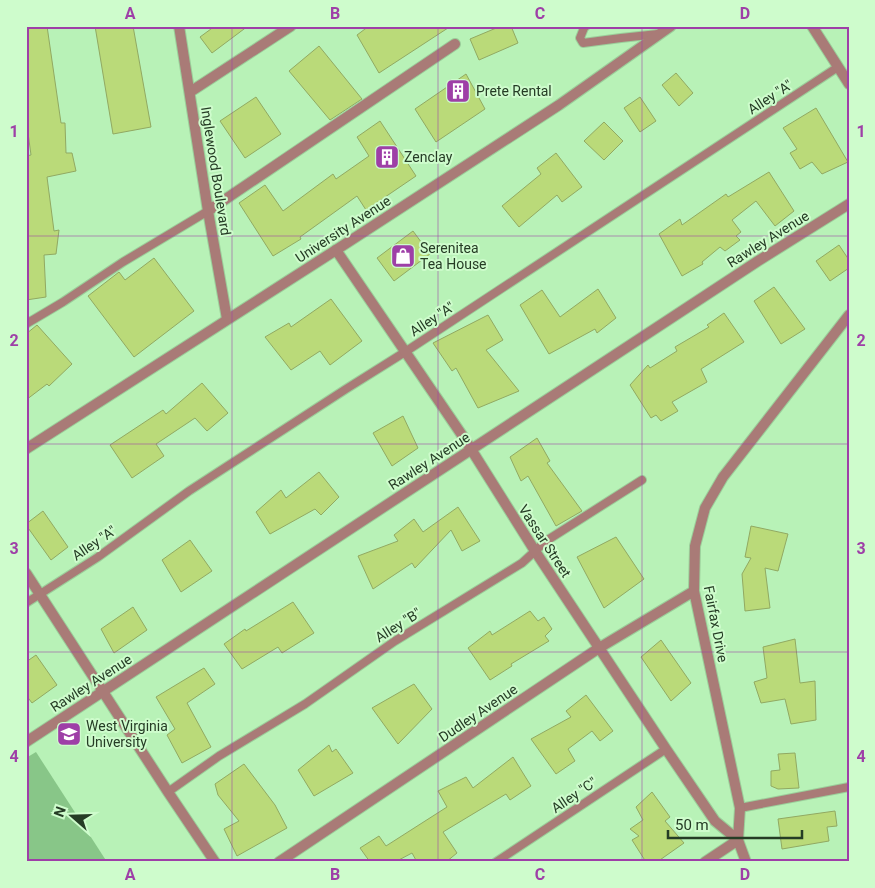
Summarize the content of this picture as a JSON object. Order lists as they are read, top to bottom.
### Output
{
  "streets": {
    "street": [
      "Inglewood Boulevard",
      "University Avenue",
      "Rawley Avenue",
      "Vassar Street",
      "Fairfax Drive",
      "Dudley Avenue"
    ],
    "lane": ["Alley \"A\"", "Alley \"B\"", "Alley \"C\""]
  },
  "crossings": [
    ["Alley \"A\"", "Vassar Street"],
    ["Inglewood Boulevard", "University Avenue"],
    ["University Avenue", "Vassar Street"],
    ["Rawley Avenue", "Vassar Street"],
    ["Vassar Street", "Fairfax Drive"],
    ["Vassar Street", "Alley \"B\""],
    ["Vassar Street", "Dudley Avenue"],
    ["Vassar Street", "Alley \"C\""],
    ["Fairfax Drive", "Dudley Avenue"]
  ],
  "places": {
    "building": ["Prete Rental", "Zenclay"],
    "shop": ["Serenitea Tea House"],
    "school or university": ["West Virginia University"]
  },
  "scale_bar": "50 m",
  "north": "left",
  "grid": {
    "columns": [
      "A",
      "B",
      "C",
      "D"
    ],
    "rows": [
      "1",
      "2",
      "3",
      "4"
    ]
  }
}
